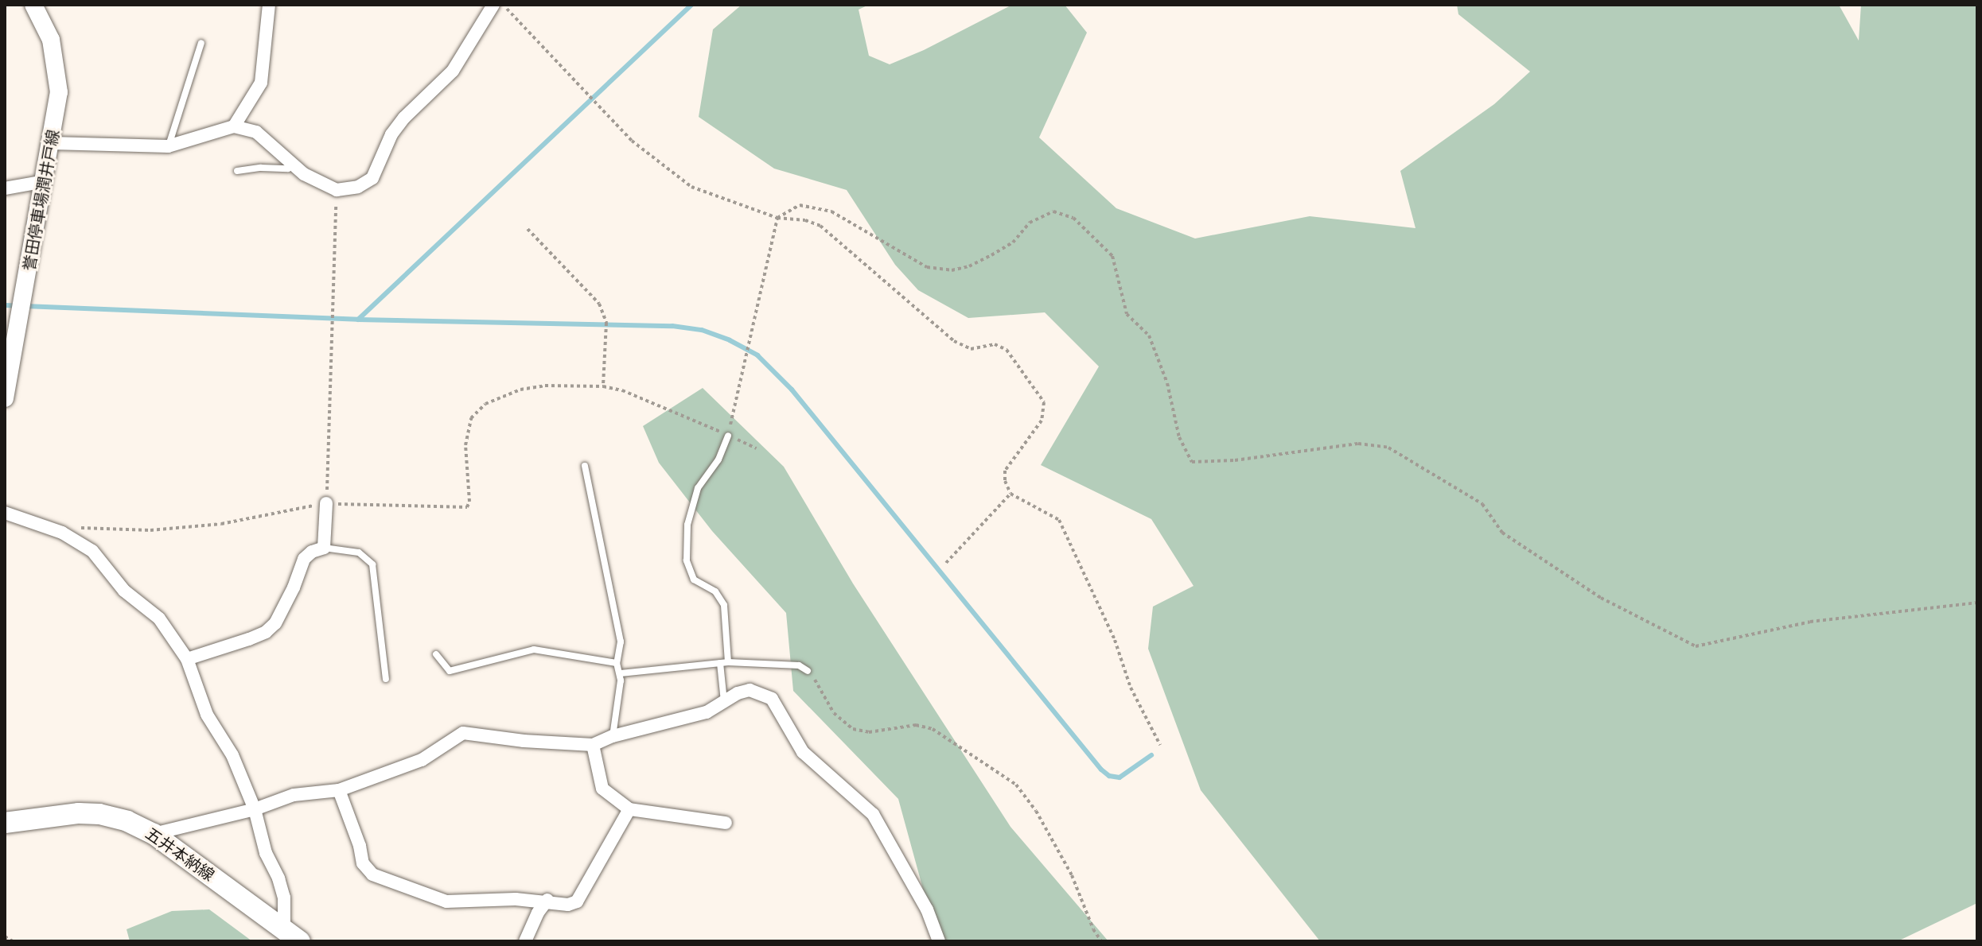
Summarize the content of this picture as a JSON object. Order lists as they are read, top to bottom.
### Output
{
  "streets": {
    "main road": ["誉田停車場潤井戸線", "五井本納線"]
  }
}
